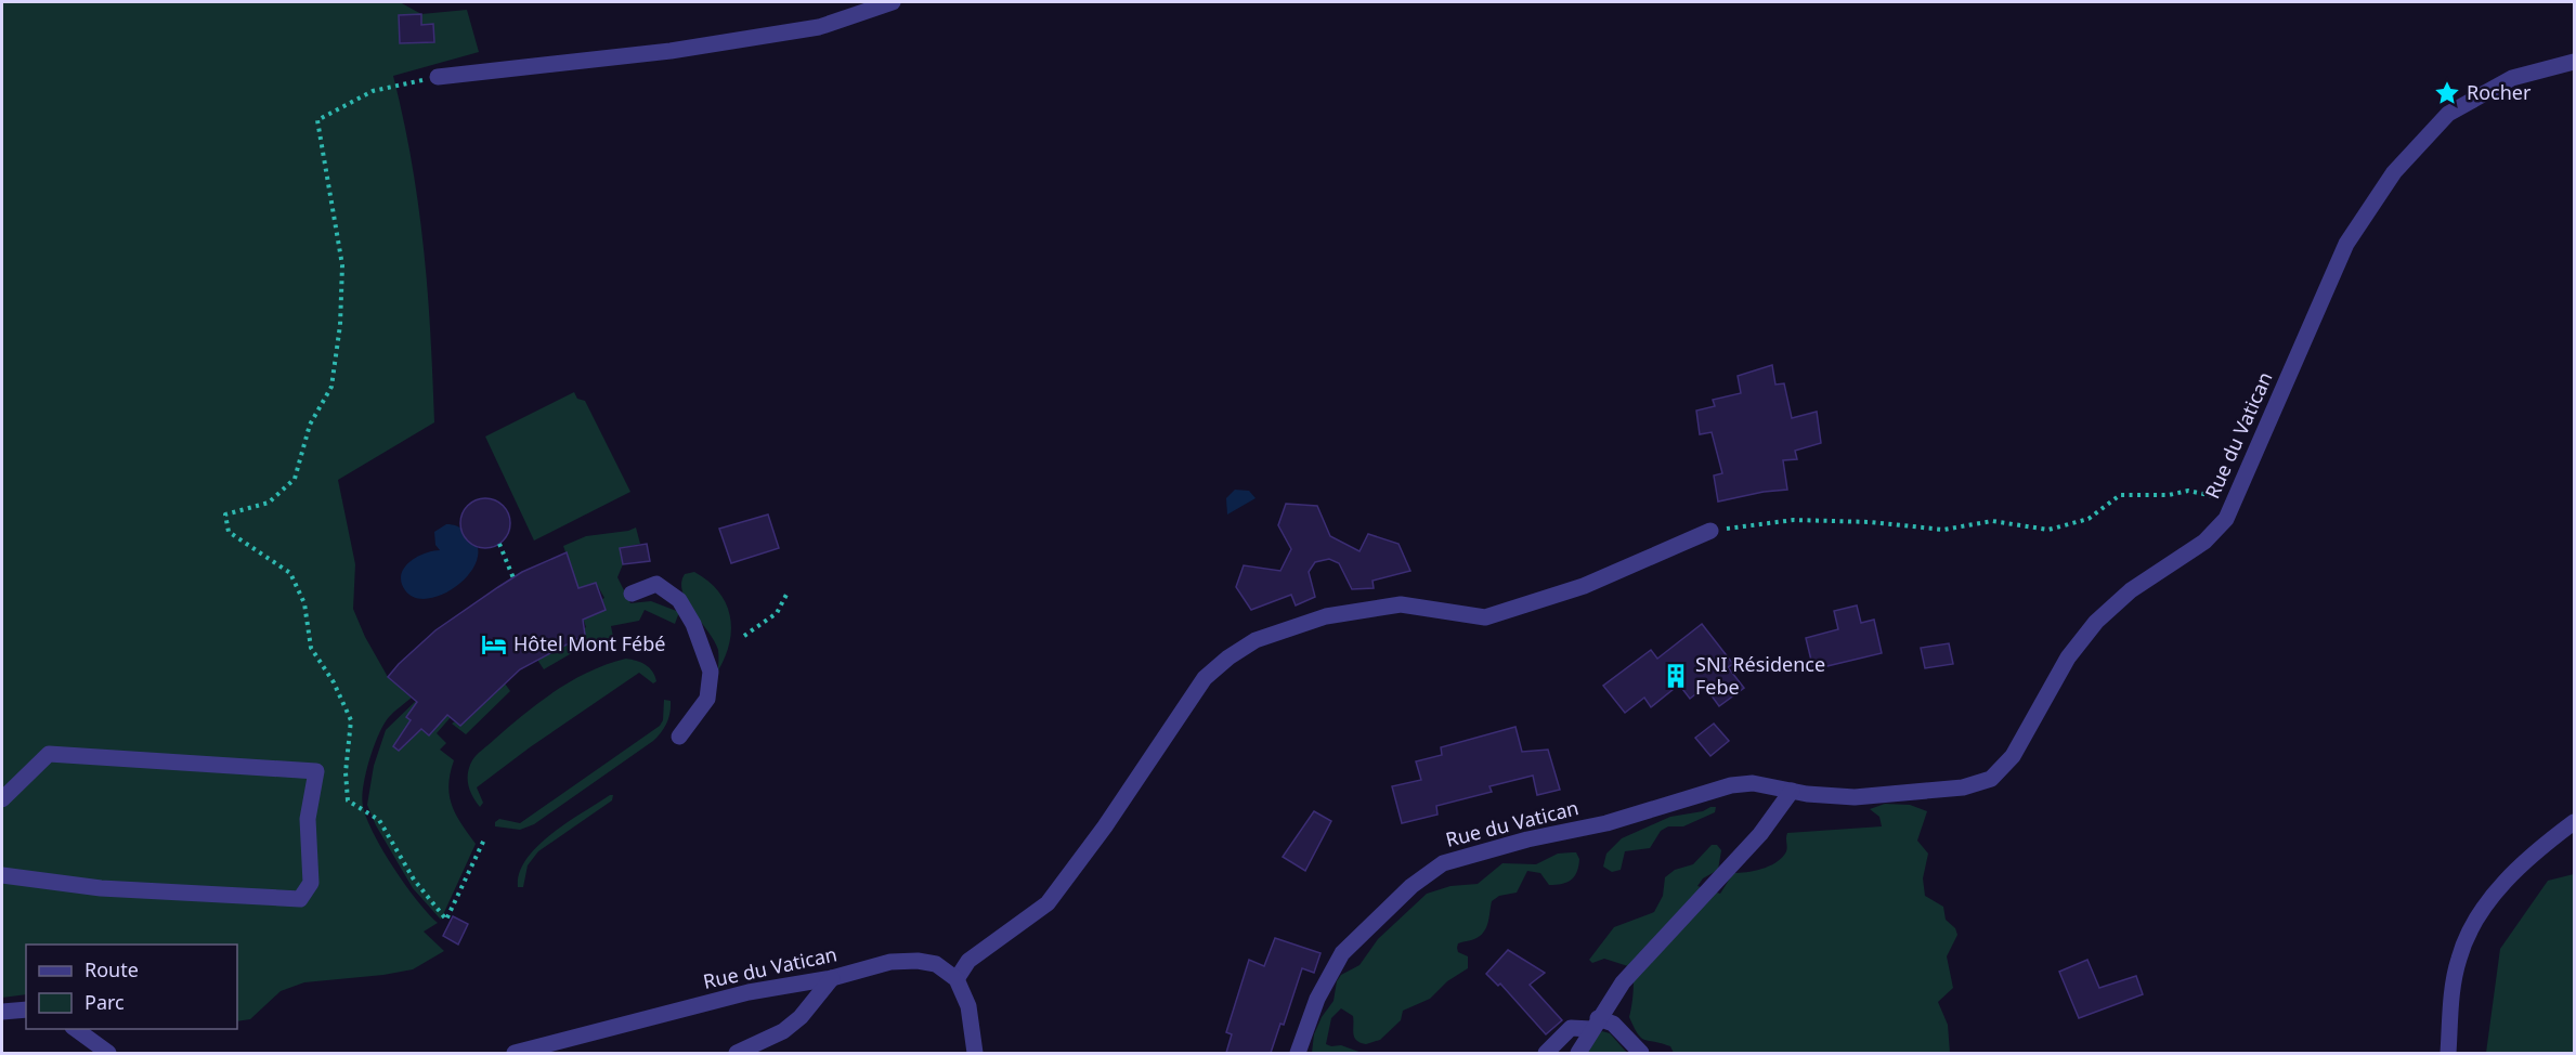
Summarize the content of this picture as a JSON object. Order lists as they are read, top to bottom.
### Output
{
  "streets": {
    "street": ["Rue du Vatican"]
  },
  "places": {
    "place": ["Rocher"],
    "hotel": ["Hôtel Mont Fébé"],
    "building": ["SNI Résidence Febe"]
  },
  "legend": ["Route", "Parc"]
}
